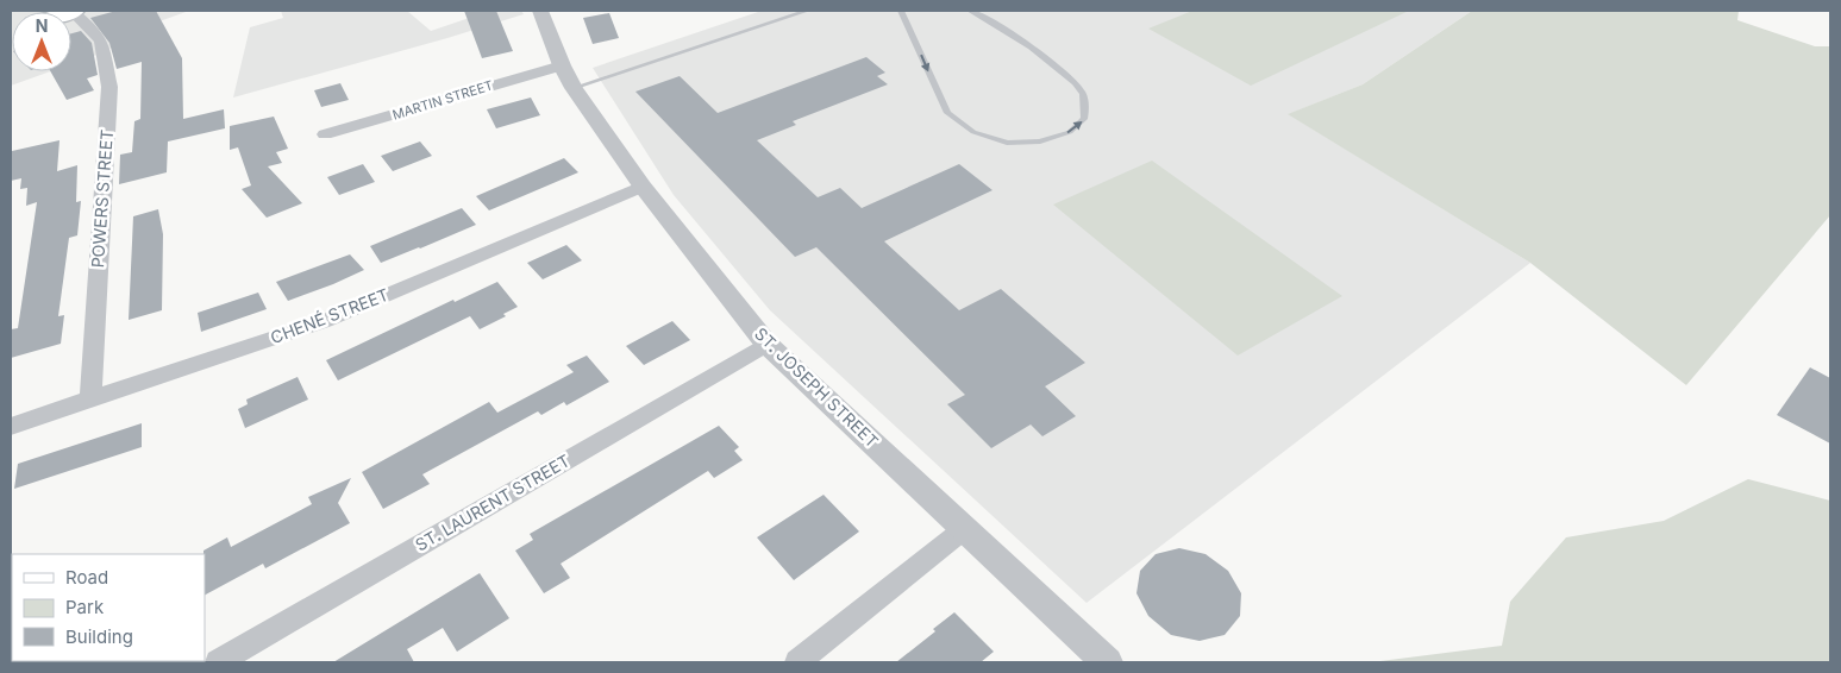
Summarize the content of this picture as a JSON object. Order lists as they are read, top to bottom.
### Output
{
  "streets": {
    "street": [
      "MARTIN STREET",
      "POWERS STREET",
      "CHENÉ STREET",
      "ST. JOSEPH STREET",
      "ST. LAURENT STREET"
    ]
  },
  "crossings": [
    ["MARTIN STREET", "ST. JOSEPH STREET"],
    ["POWERS STREET", "CHENÉ STREET"],
    ["CHENÉ STREET", "ST. JOSEPH STREET"],
    ["ST. JOSEPH STREET", "ST. LAURENT STREET"]
  ],
  "legend": ["Road", "Park", "Building"],
  "north": "top"
}
